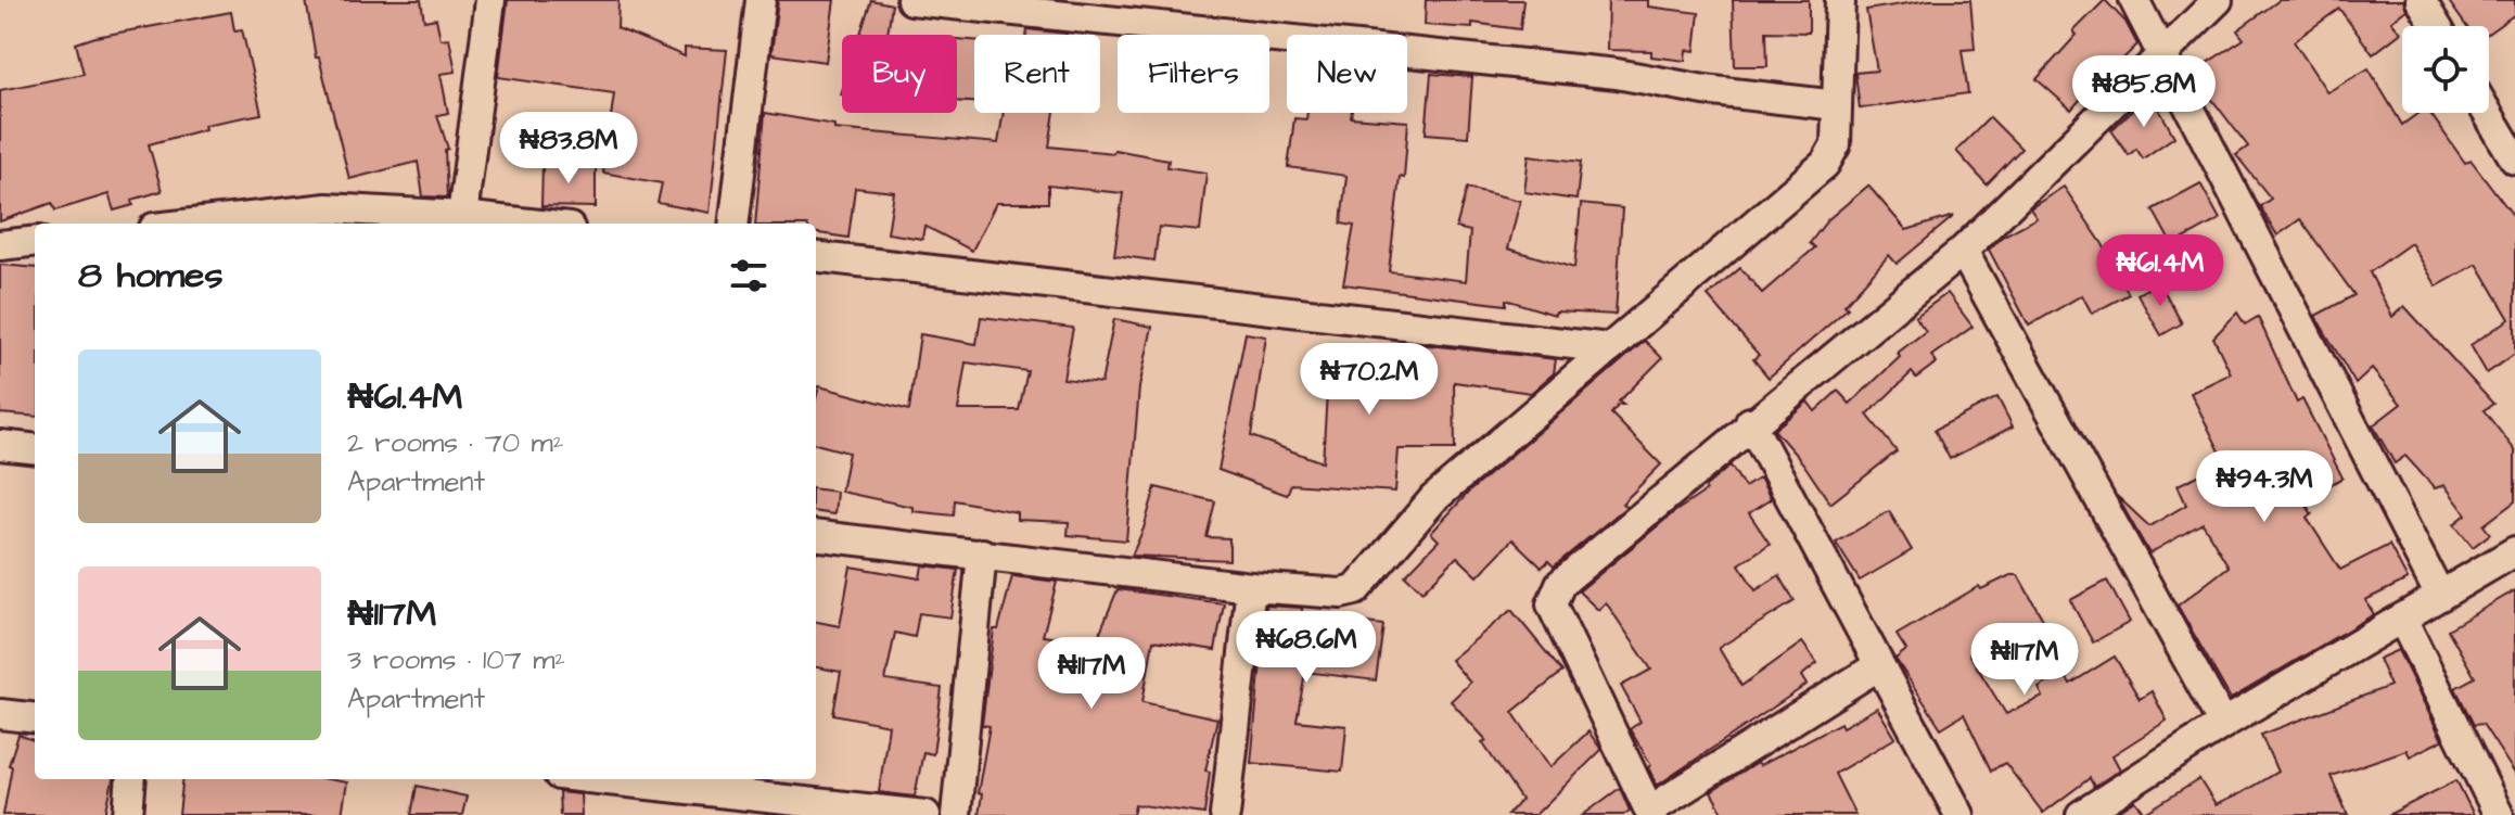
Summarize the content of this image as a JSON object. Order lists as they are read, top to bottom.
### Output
{
  "page": {
    "chip": [
      "Buy",
      "Rent",
      "Filters",
      "New"
    ],
    "price": [
      "₦85.8M",
      "₦83.8M",
      "₦61.4M",
      "₦70.2M",
      "₦94.3M",
      "₦68.6M",
      "₦117M",
      "₦117M"
    ],
    "heading": "8 homes",
    "list": [
      {
        "name": "₦61.4M",
        "note": "2 rooms · 70 m² · Apartment"
      },
      {
        "name": "₦117M",
        "note": "3 rooms · 107 m² · Apartment"
      }
    ]
  }
}
